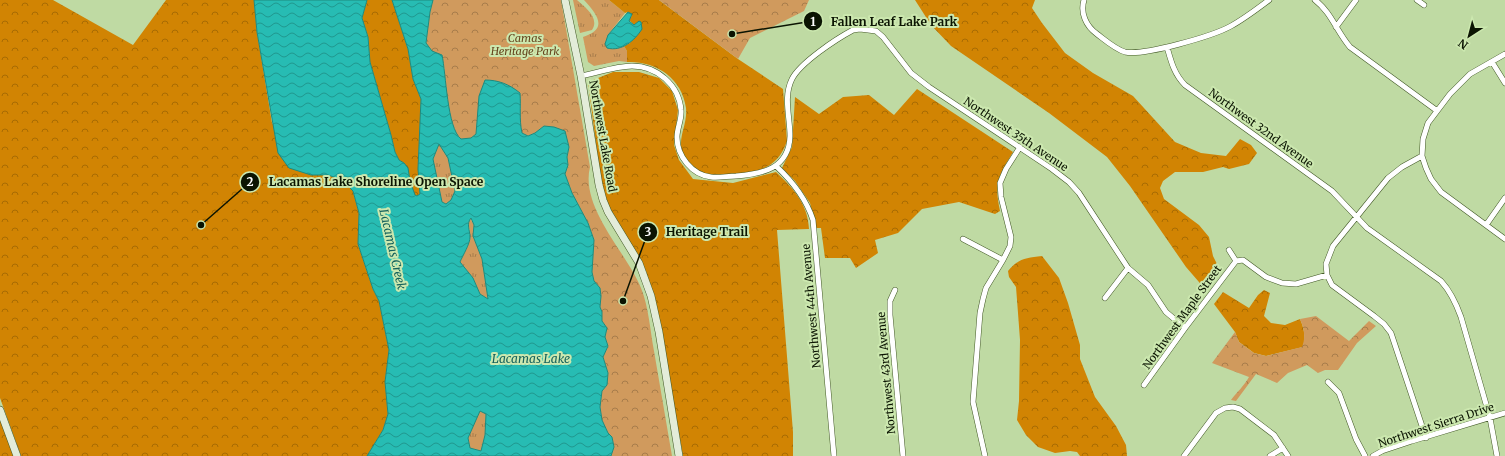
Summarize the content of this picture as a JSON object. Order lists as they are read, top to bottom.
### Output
{
  "streets": {
    "main road": ["Northwest Lake Road"],
    "street": [
      "Northwest 32nd Avenue",
      "Northwest 35th Avenue",
      "Northwest 44th Avenue",
      "Northwest Maple Street",
      "Northwest 43rd Avenue",
      "Northwest Sierra Drive"
    ]
  },
  "crossings": [
    ["Northwest 32nd Avenue", "Northwest Sierra Drive"],
    ["Northwest 35th Avenue", "Northwest 44th Avenue"],
    ["Northwest 35th Avenue", "Northwest Maple Street"]
  ],
  "water": ["Lacamas Creek", "Lacamas Lake"],
  "parks": ["Camas Heritage Park"],
  "places": ["Fallen Leaf Lake Park", "Lacamas Lake Shoreline Open Space", "Heritage Trail"],
  "north": "bottom left"
}
